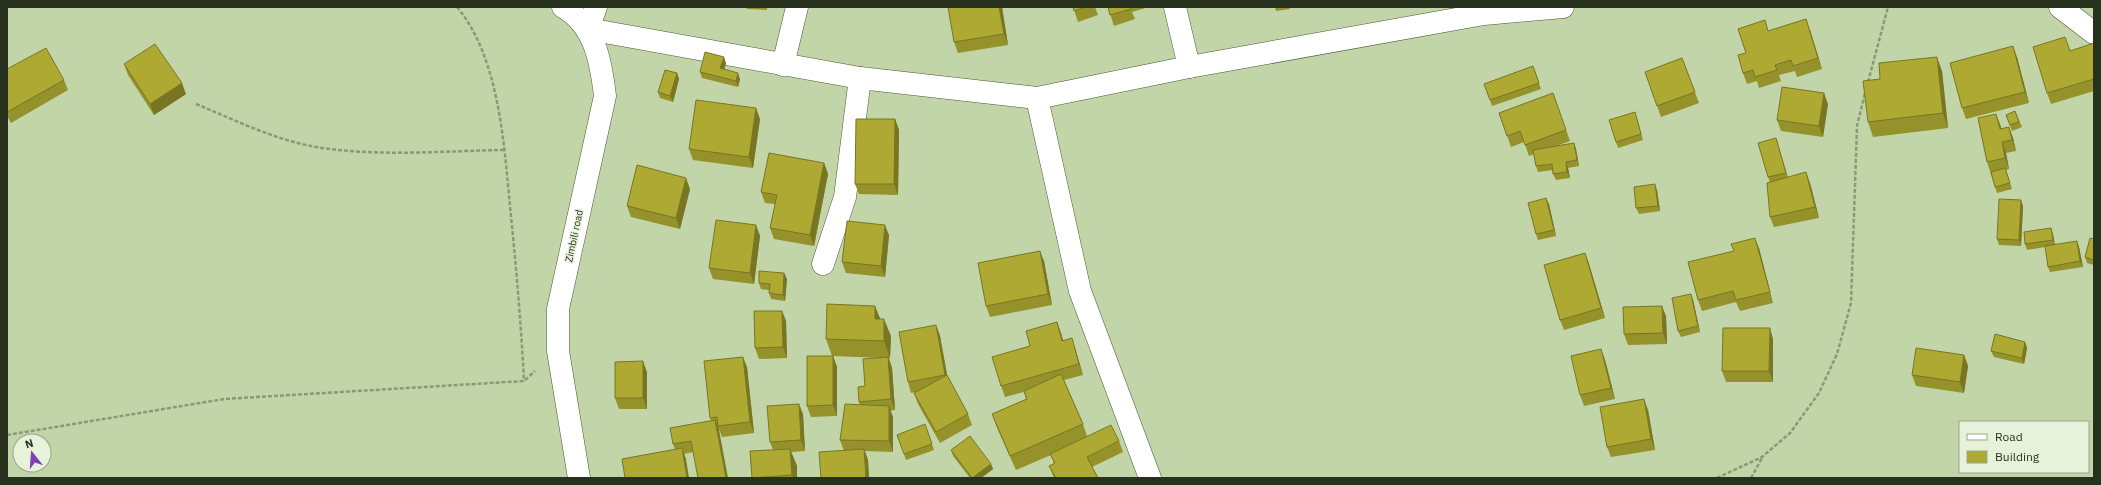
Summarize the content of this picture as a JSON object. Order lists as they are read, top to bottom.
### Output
{
  "streets": {
    "street": ["Zimbili road"]
  },
  "legend": ["Road", "Building"],
  "north": "top"
}
